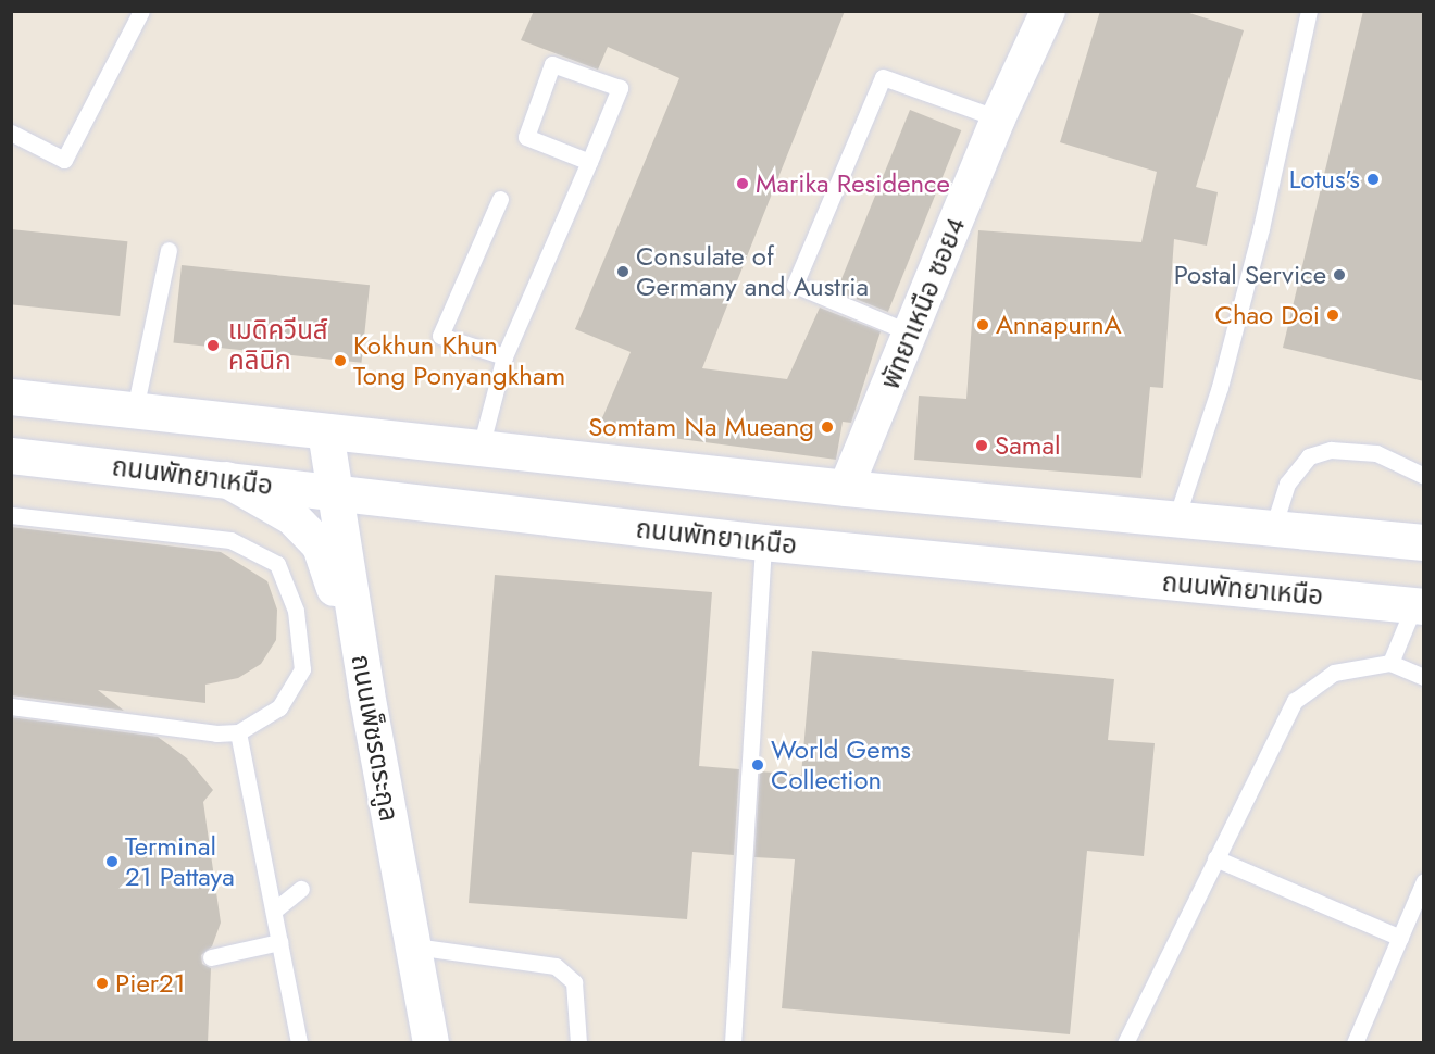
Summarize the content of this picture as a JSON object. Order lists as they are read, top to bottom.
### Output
{
  "streets": {
    "main road": ["ถนนพัทยาเหนือ", "ถนนเพ็ชรตระกูล"],
    "street": ["พัทยาเหนือ ซอย4"]
  },
  "crossings": [
    ["ถนนพัทยาเหนือ", "ถนนเพ็ชรตระกูล"]
  ],
  "places": [
    "Lotus's",
    "Marika Residence",
    "Consulate of Germany and Austria",
    "Postal Service",
    "Chao Doi",
    "AnnapurnA",
    "เมดิควีนส์ คลินิก",
    "Kokhun Khun Tong Ponyangkham",
    "Somtam Na Mueang",
    "Samal",
    "World Gems Collection",
    "Terminal 21 Pattaya",
    "Pier21"
  ]
}
